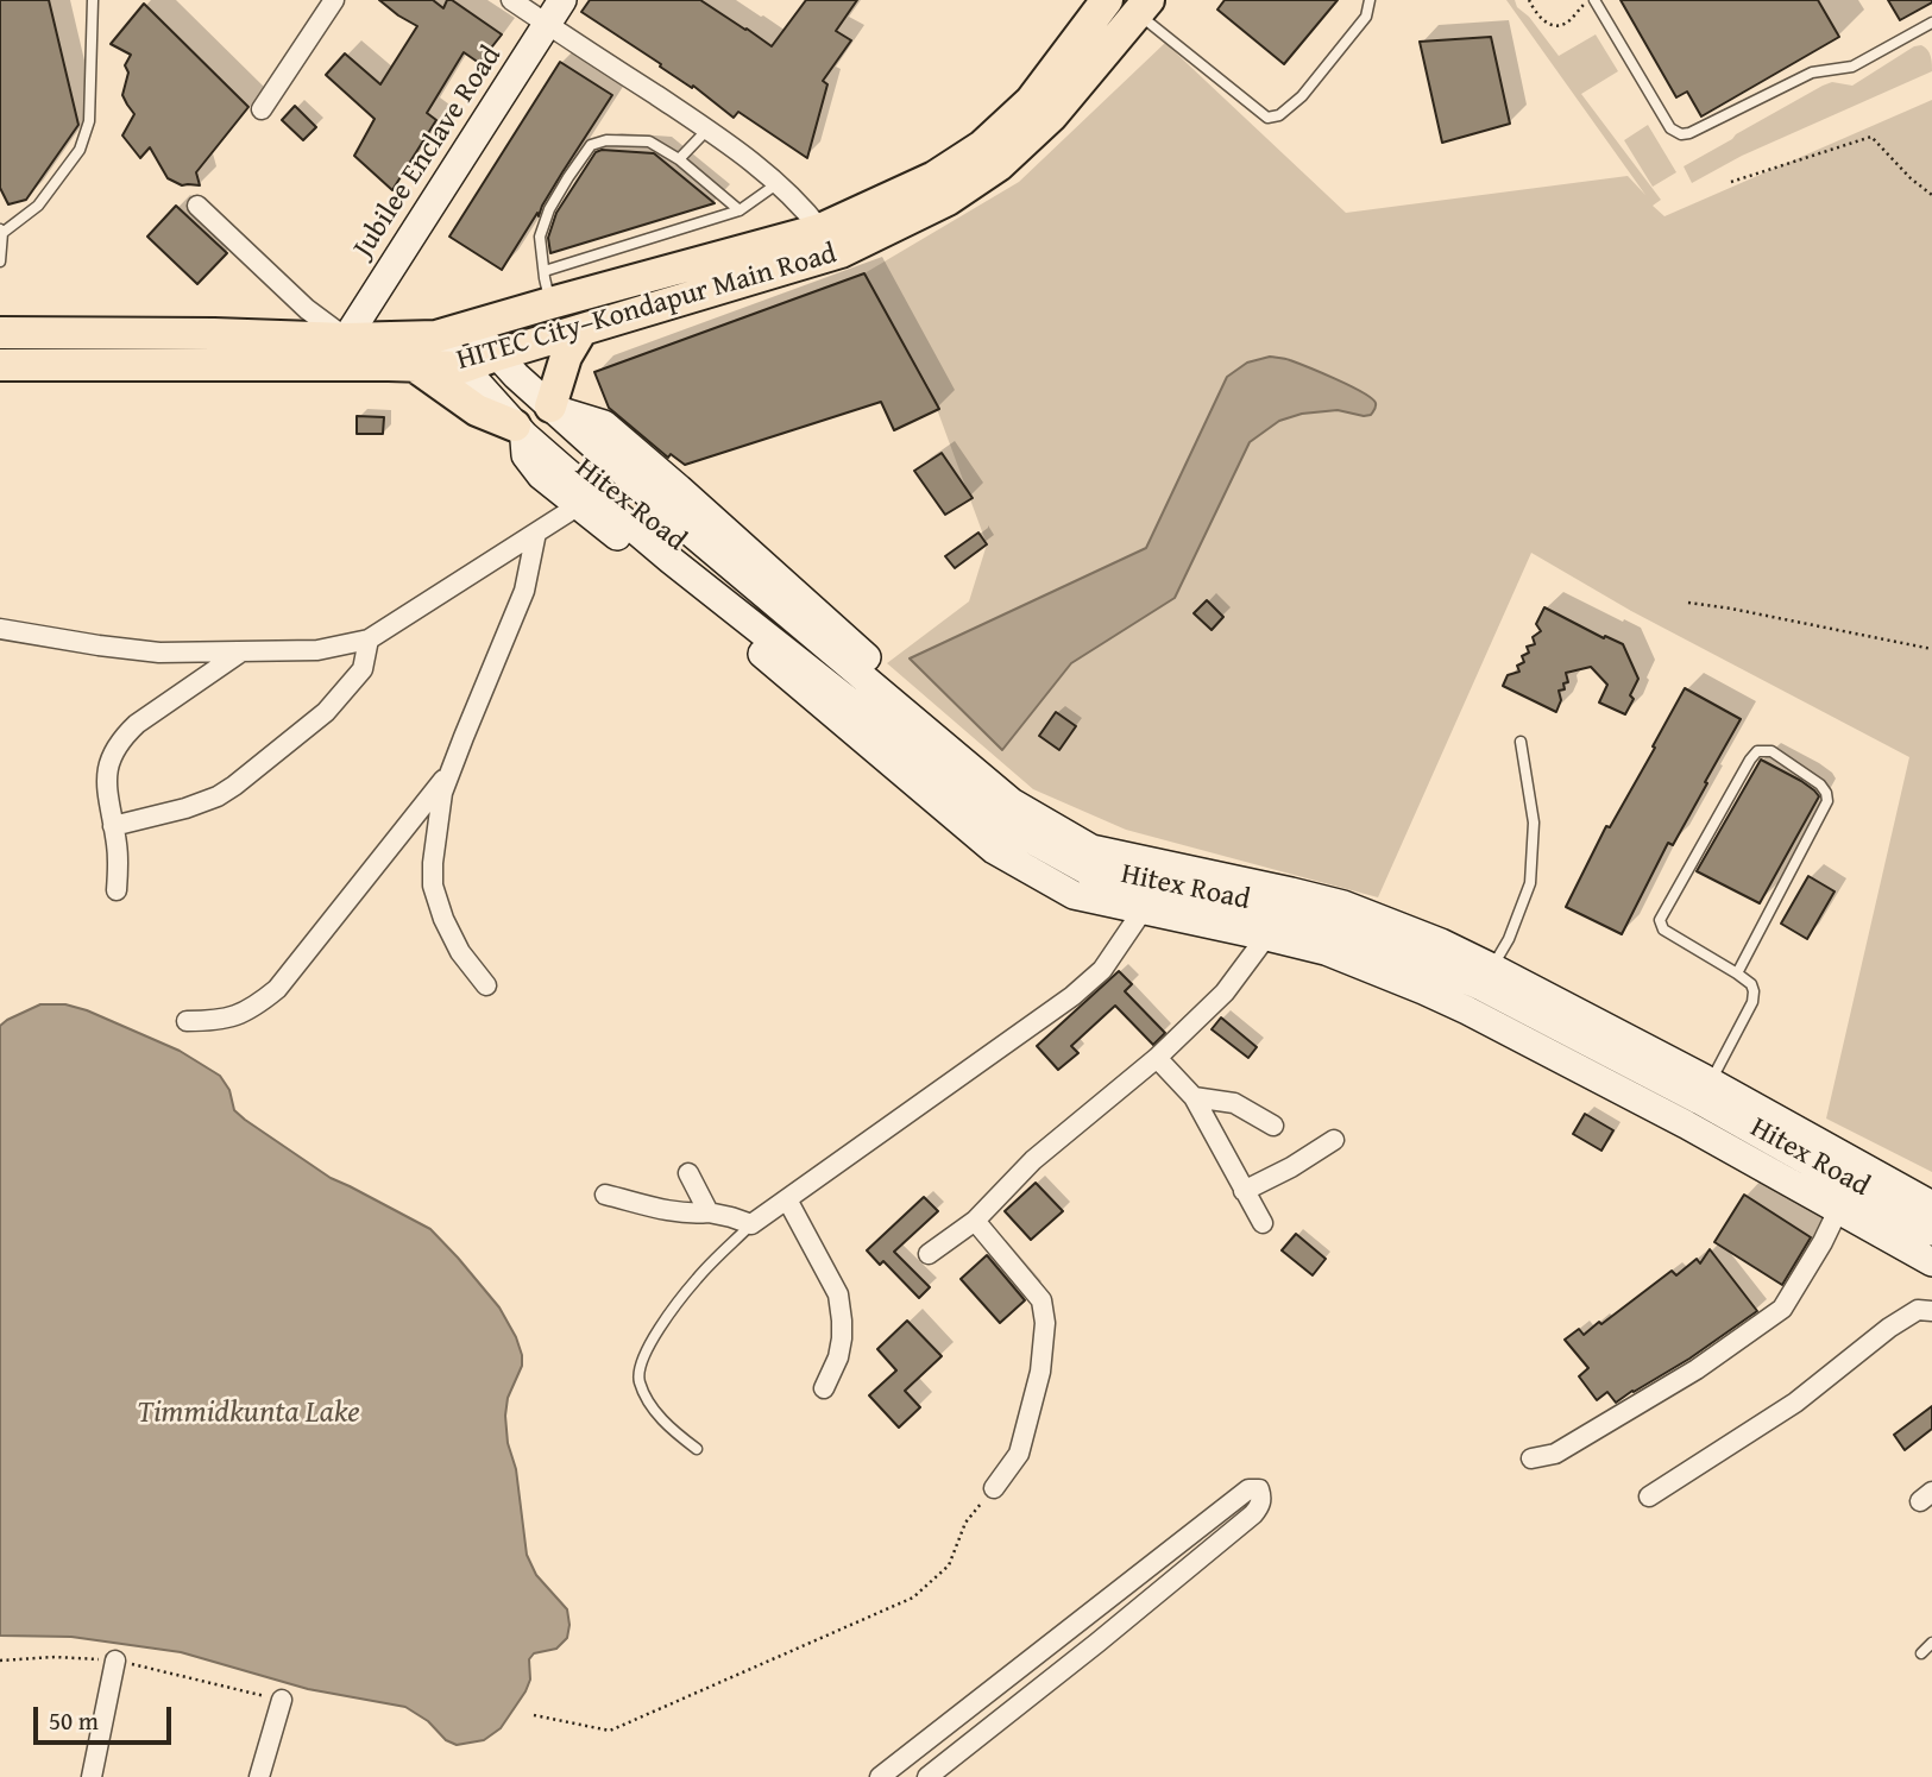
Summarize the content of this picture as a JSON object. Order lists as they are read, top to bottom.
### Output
{
  "streets": {
    "main road": ["HITEC City–Kondapur Main Road"],
    "street": ["Jubilee Enclave Road", "Hitex Road"]
  },
  "crossings": [
    ["Jubilee Enclave Road", "HITEC City–Kondapur Main Road"],
    ["HITEC City–Kondapur Main Road", "Hitex Road"]
  ],
  "water": ["Timmidkunta Lake"],
  "scale_bar": "50 m"
}
